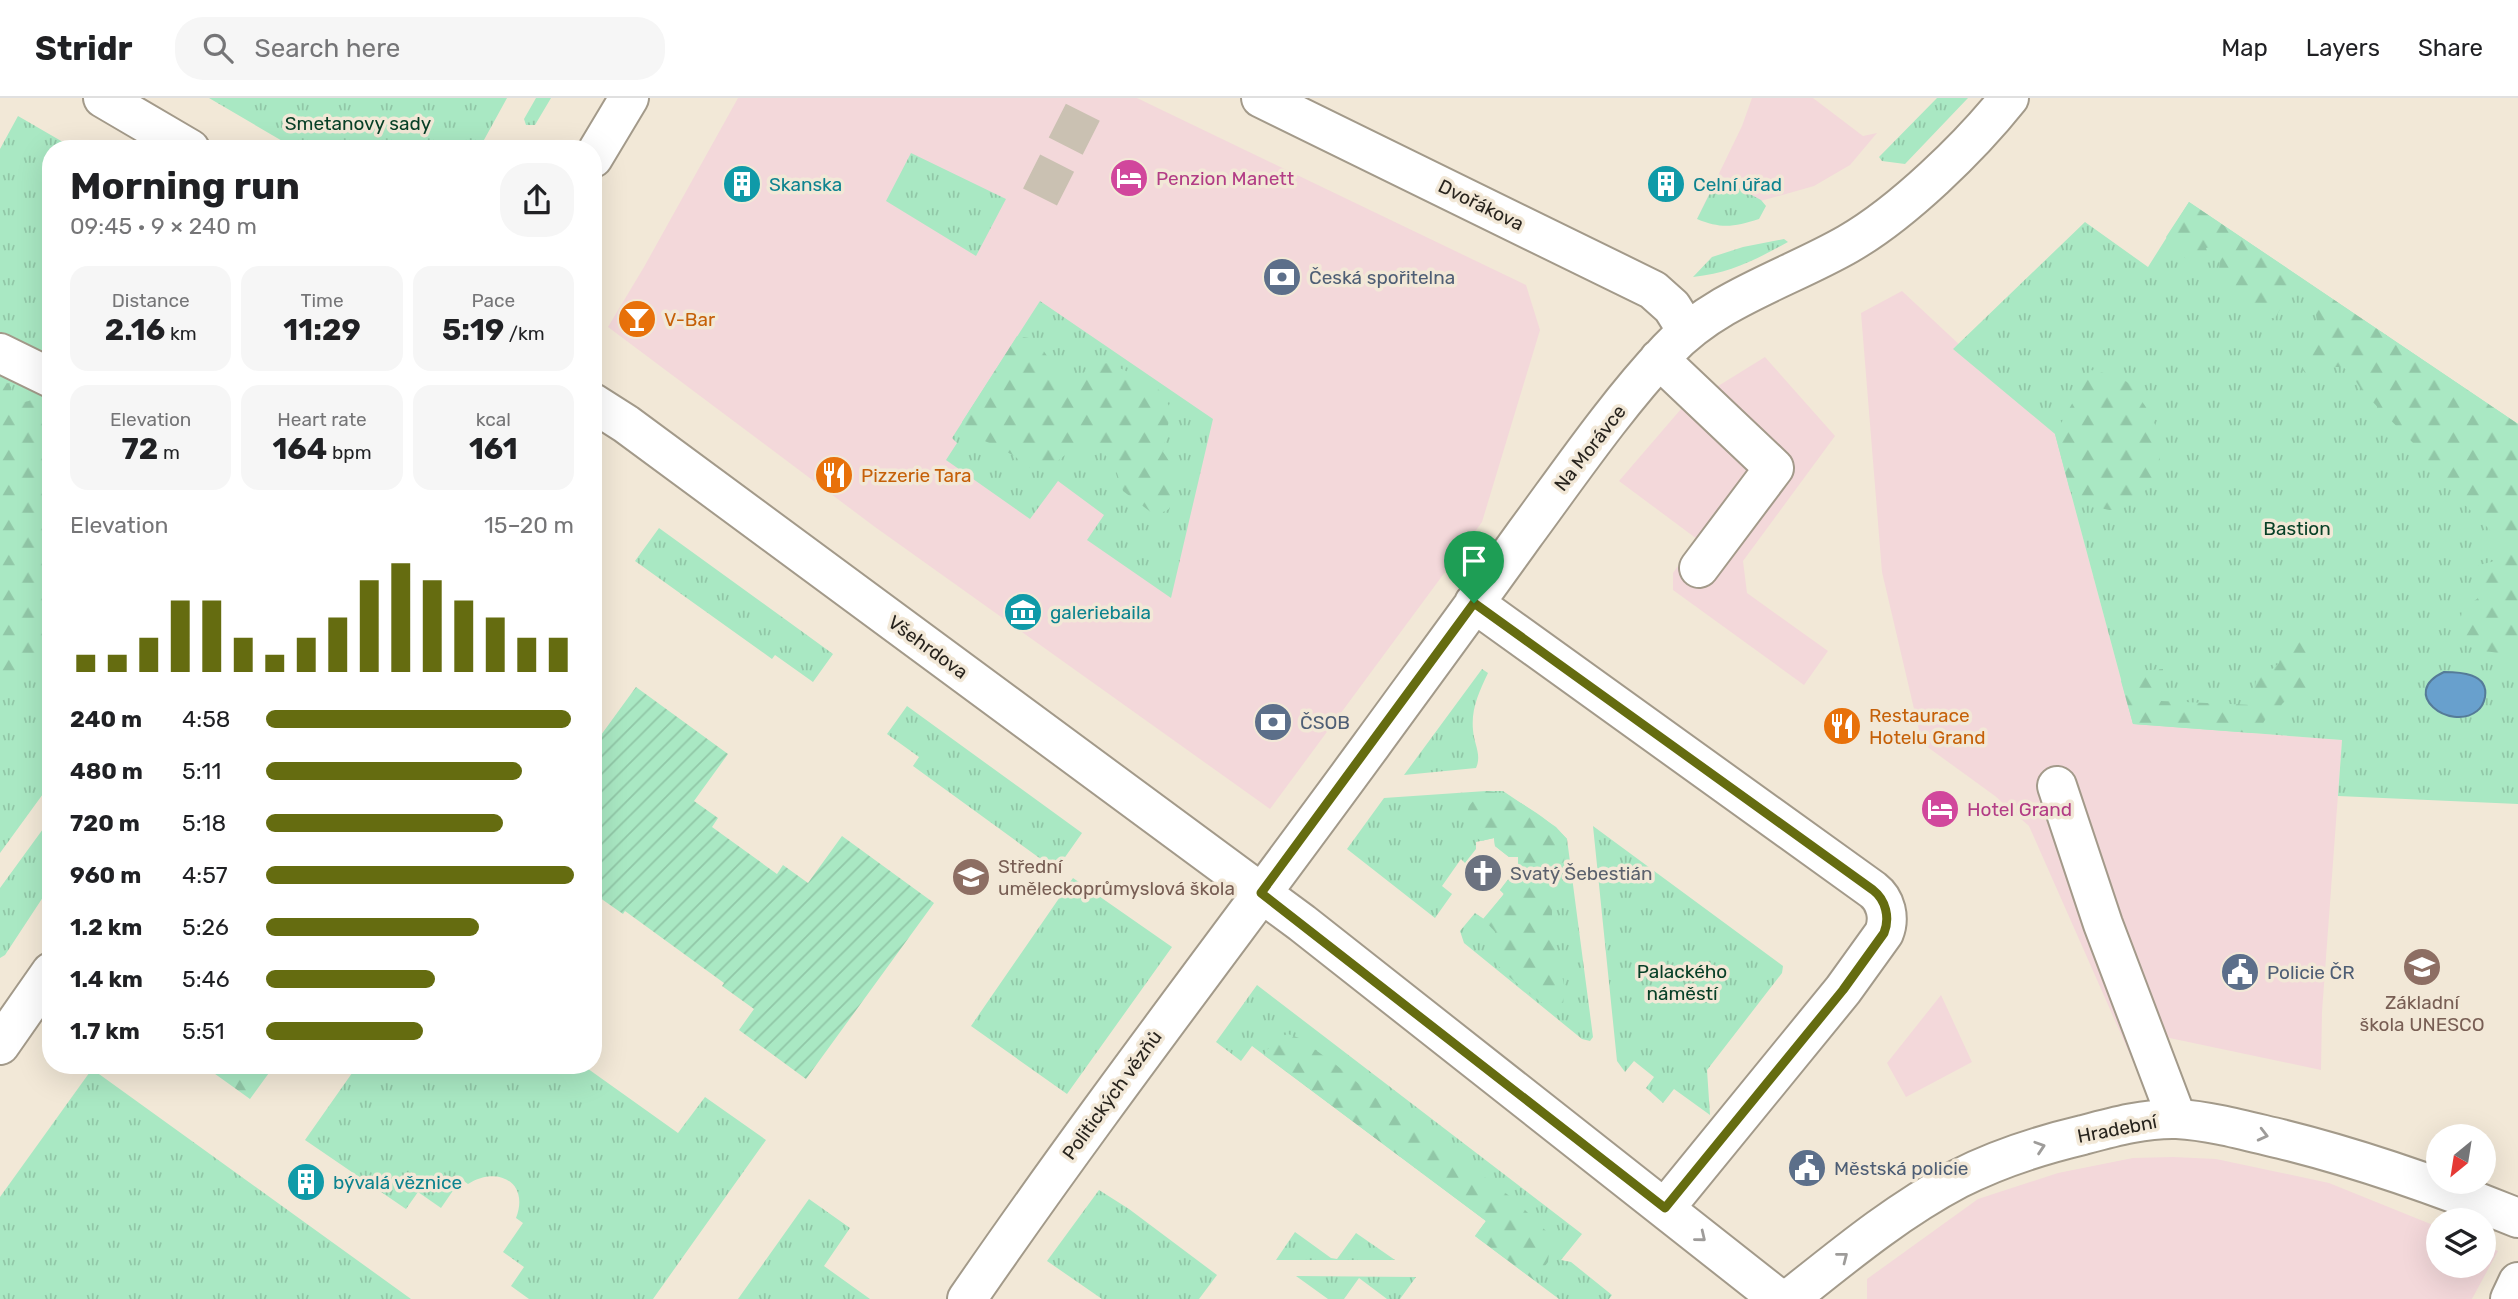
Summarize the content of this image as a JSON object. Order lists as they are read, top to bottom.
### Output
{
  "streets": {
    "street": [
      "Dvořákova",
      "Na Morávce",
      "Všehrdova",
      "Politických vězňů",
      "Hradební"
    ]
  },
  "crossings": [
    ["Dvořákova", "Na Morávce"],
    ["Na Morávce", "Všehrdova"],
    ["Na Morávce", "Politických vězňů"],
    ["Všehrdova", "Politických vězňů"]
  ],
  "one_way": ["Hradební"],
  "parks": ["Smetanovy sady", "Bastion", "Palackého náměstí"],
  "places": {
    "hotel": ["Penzion Manett", "Hotel Grand"],
    "building": ["Skanska", "Celní úřad", "bývalá věznice"],
    "bank": ["Česká spořitelna", "ČSOB"],
    "bar": ["V-Bar"],
    "restaurant": ["Pizzerie Tara", "Restaurace Hotelu Grand"],
    "museum": ["galeriebaila"],
    "church": ["Svatý Šebestián"],
    "school or university": ["Střední uměleckoprůmyslová škola", "Základní škola UNESCO"],
    "public building": ["Policie ČR", "Městská policie"]
  },
  "north": "bottom left",
  "page": {
    "header": "Stridr",
    "search": "Search here",
    "nav": ["Map", "Layers", "Share"],
    "heading": ["Morning run", "09:45 · 9 × 240 m"],
    "stats": [
      ["Distance", "2.16 km"],
      ["Time", "11:29"],
      ["Pace", "5:19 /km"],
      ["Elevation", "72 m"],
      ["Heart rate", "164 bpm"],
      ["kcal", "161"]
    ],
    "chart": ["Elevation", "15–20 m"],
    "list": [
      {
        "name": "240 m",
        "note": "4:58"
      },
      {
        "name": "480 m",
        "note": "5:11"
      },
      {
        "name": "720 m",
        "note": "5:18"
      },
      {
        "name": "960 m",
        "note": "4:57"
      },
      {
        "name": "1.2 km",
        "note": "5:26"
      },
      {
        "name": "1.4 km",
        "note": "5:46"
      },
      {
        "name": "1.7 km",
        "note": "5:51"
      }
    ]
  }
}
